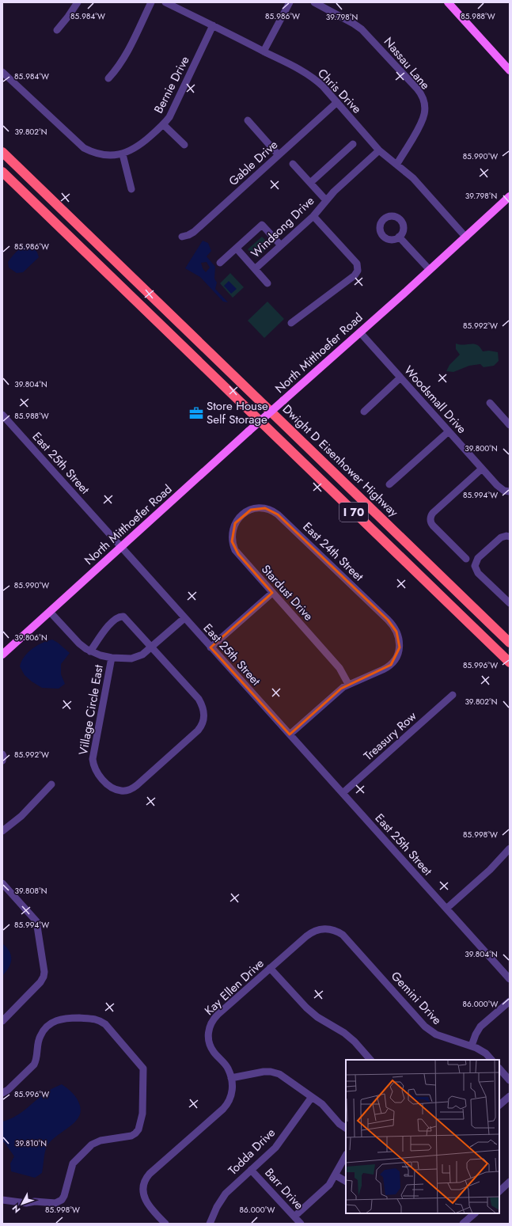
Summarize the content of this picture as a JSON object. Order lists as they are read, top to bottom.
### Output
{
  "streets": {
    "highway": ["Dwight D Eisenhower Highway", "I 70"],
    "main road": ["North Mitthoefer Road"],
    "street": [
      "Nassau Lane",
      "Bernie Drive",
      "Chris Drive",
      "Gable Drive",
      "Windsong Drive",
      "Woodsmall Drive",
      "East 25th Street",
      "East 24th Street",
      "Stardust Drive",
      "Village Circle East",
      "Treasury Row",
      "Kay Ellen Drive",
      "Gemini Drive",
      "Todda Drive",
      "Barr Drive"
    ]
  },
  "crossings": [
    ["Nassau Lane", "Chris Drive"],
    ["Bernie Drive", "Chris Drive"],
    ["Chris Drive", "Gable Drive"],
    ["Chris Drive", "Windsong Drive"],
    ["Chris Drive", "North Mitthoefer Road"],
    ["North Mitthoefer Road", "Woodsmall Drive"],
    ["North Mitthoefer Road", "East 25th Street"],
    ["East 25th Street", "Treasury Row"],
    ["East 24th Street", "Stardust Drive"],
    ["Kay Ellen Drive", "Gemini Drive"],
    ["Todda Drive", "Barr Drive"]
  ],
  "places": {
    "office": ["Store House Self Storage"]
  },
  "north": "bottom left",
  "coordinates": [
    "85.984°W",
    "85.986°W",
    "85.988°W",
    "39.798°N",
    "39.802°N",
    "85.990°W",
    "85.992°W",
    "39.804°N",
    "39.800°N",
    "85.994°W",
    "39.806°N",
    "85.996°W",
    "85.998°W",
    "39.808°N",
    "86.000°W",
    "39.810°N"
  ]
}
